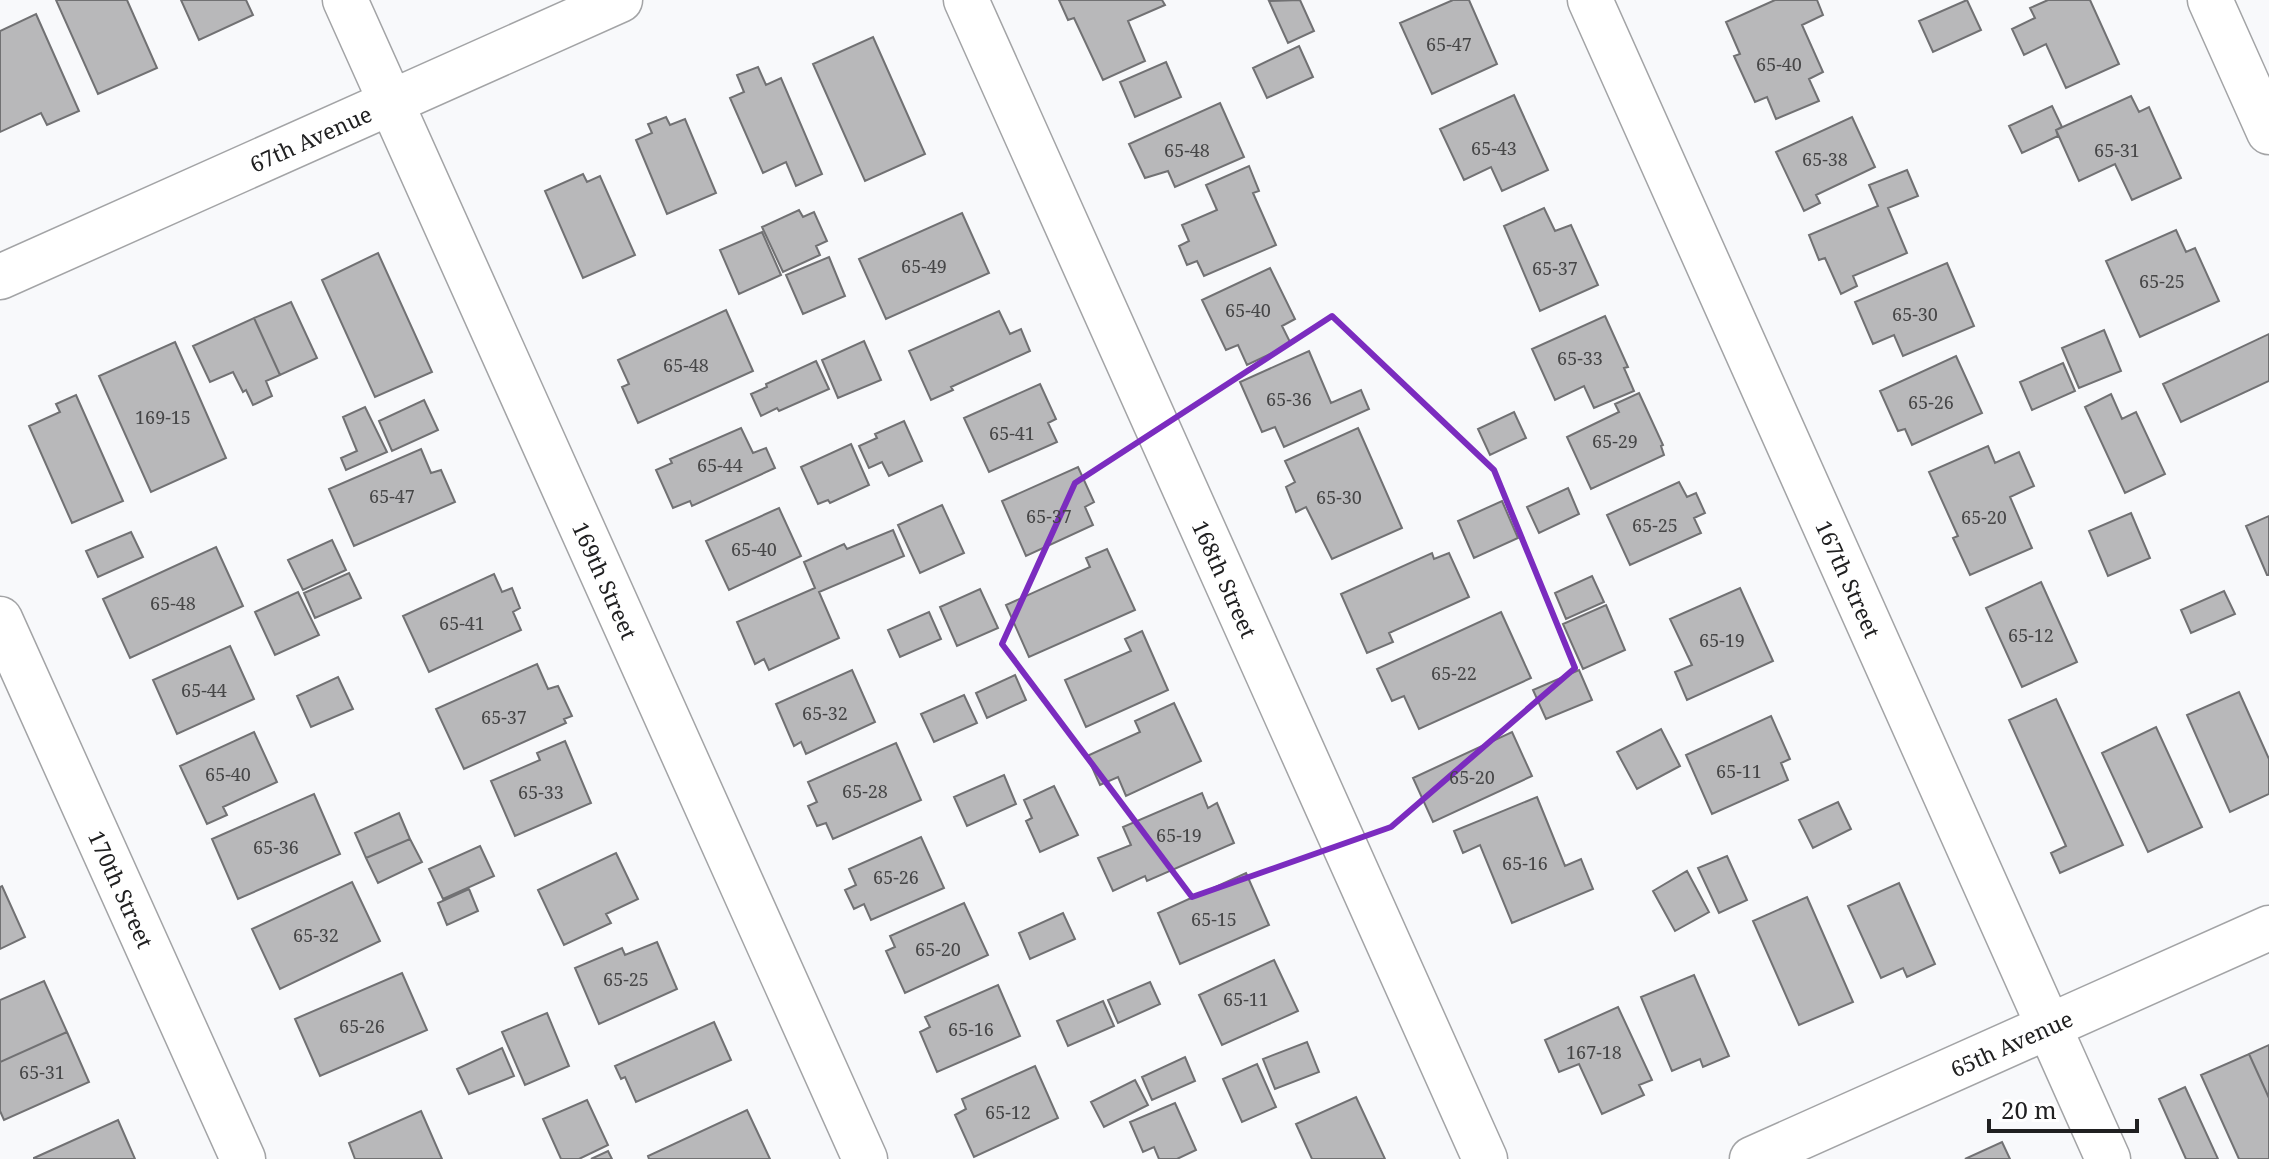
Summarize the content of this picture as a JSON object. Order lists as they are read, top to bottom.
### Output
{
  "streets": {
    "street": [
      "67th Avenue",
      "169th Street",
      "168th Street",
      "167th Street",
      "170th Street",
      "65th Avenue"
    ]
  },
  "crossings": [
    ["67th Avenue", "169th Street"],
    ["167th Street", "65th Avenue"]
  ],
  "house_numbers": [
    "65-47",
    "65-40",
    "65-43",
    "65-48",
    "65-31",
    "65-38",
    "65-49",
    "65-37",
    "65-25",
    "65-40",
    "65-30",
    "65-33",
    "65-48",
    "65-36",
    "65-26",
    "169-15",
    "65-41",
    "65-29",
    "65-44",
    "65-47",
    "65-30",
    "65-37",
    "65-20",
    "65-25",
    "65-40",
    "65-48",
    "65-41",
    "65-12",
    "65-19",
    "65-22",
    "65-44",
    "65-32",
    "65-37",
    "65-11",
    "65-40",
    "65-20",
    "65-28",
    "65-33",
    "65-19",
    "65-36",
    "65-16",
    "65-26",
    "65-15",
    "65-32",
    "65-20",
    "65-25",
    "65-11",
    "65-26",
    "65-16",
    "167-18",
    "65-31",
    "65-12"
  ],
  "scale_bar": "20 m"
}
